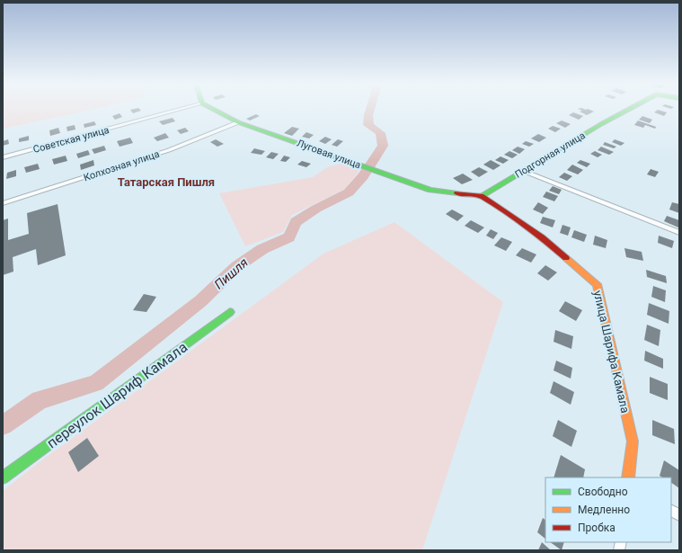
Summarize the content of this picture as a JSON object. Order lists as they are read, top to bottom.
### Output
{
  "streets": {
    "street": [
      "Советская улица",
      "Луговая улица",
      "Подгорная улица",
      "Колхозная улица",
      "улица Шарифа Камала",
      "переулок Шариф Камала"
    ]
  },
  "crossings": [
    ["Луговая улица", "Подгорная улица"],
    ["Луговая улица", "Колхозная улица"],
    ["Луговая улица", "улица Шарифа Камала"],
    ["Подгорная улица", "улица Шарифа Камала"]
  ],
  "districts": ["Татарская Пишля"],
  "water": ["Пишля"],
  "legend": ["Свободно", "Медленно", "Пробка"]
}
